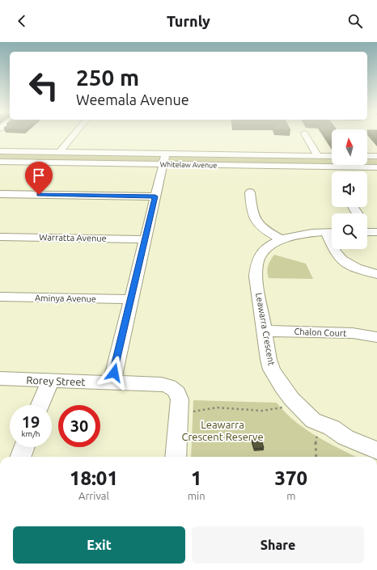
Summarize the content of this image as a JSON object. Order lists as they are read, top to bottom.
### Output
{
  "streets": {
    "street": [
      "Whitelaw Avenue",
      "Warratta Avenue",
      "Aminya Avenue",
      "Leawarra Crescent",
      "Chalon Court",
      "Rorey Street"
    ]
  },
  "crossings": [
    ["Leawarra Crescent", "Chalon Court"]
  ],
  "parks": ["Leawarra Crescent Reserve"],
  "north": "top",
  "page": {
    "header": "Turnly",
    "turn": ["250 m", "Weemala Avenue"],
    "speed": "19 km/h",
    "limit": "30",
    "eta": [
      "18:01",
      "Arrival",
      "1",
      "min",
      "370",
      "m"
    ],
    "buttons": ["Exit", "Share"]
  }
}
